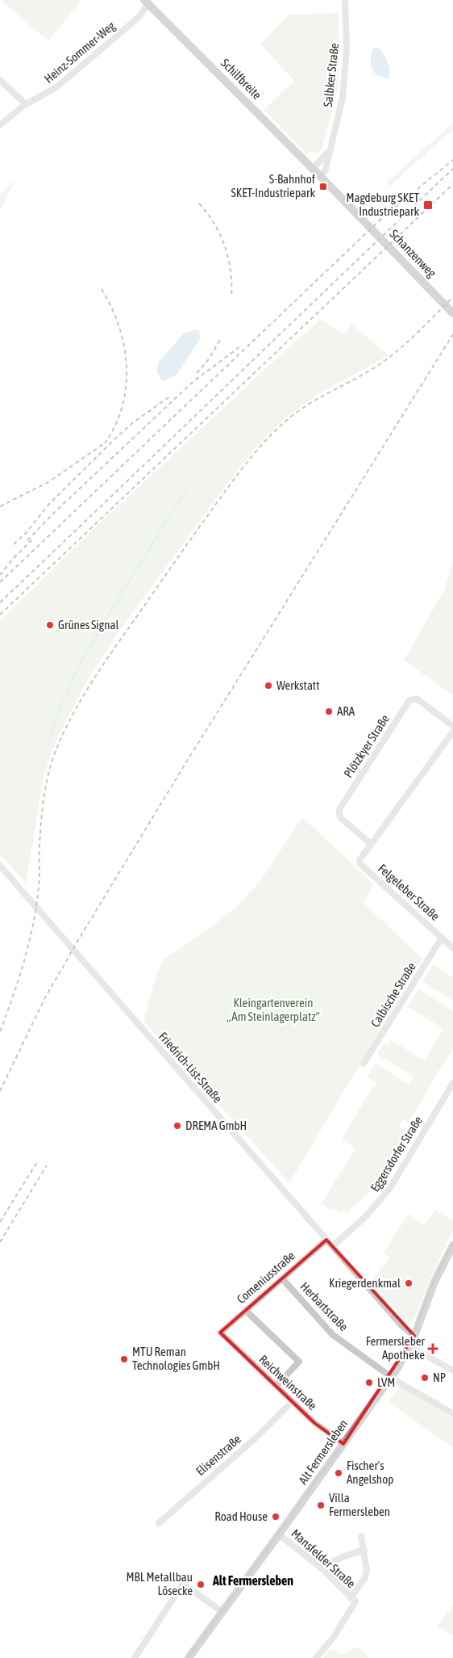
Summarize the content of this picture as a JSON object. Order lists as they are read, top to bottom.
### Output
{
  "streets": {
    "main road": ["Schilfbreite", "Schanzenweg", "Alt Fermersleben"],
    "street": [
      "Heinz-Sommer-Weg",
      "Salbker Straße",
      "Plötzkyer Straße",
      "Felgeleber Straße",
      "Calbische Straße",
      "Friedrich-List-Straße",
      "Eggersdorfer Straße",
      "Comeniusstraße",
      "Herbartstraße",
      "Reichweinstraße",
      "Elisenstraße",
      "Mansfelder Straße"
    ]
  },
  "crossings": [
    ["Heinz-Sommer-Weg", "Schilfbreite"],
    ["Salbker Straße", "Schilfbreite"],
    ["Salbker Straße", "Schanzenweg"],
    ["Schilfbreite", "Schanzenweg"],
    ["Plötzkyer Straße", "Felgeleber Straße"],
    ["Felgeleber Straße", "Calbische Straße"],
    ["Friedrich-List-Straße", "Eggersdorfer Straße"],
    ["Friedrich-List-Straße", "Comeniusstraße"],
    ["Friedrich-List-Straße", "Alt Fermersleben"],
    ["Comeniusstraße", "Herbartstraße"],
    ["Comeniusstraße", "Reichweinstraße"],
    ["Herbartstraße", "Alt Fermersleben"],
    ["Reichweinstraße", "Alt Fermersleben"],
    ["Reichweinstraße", "Elisenstraße"],
    ["Alt Fermersleben", "Mansfelder Straße"]
  ],
  "districts": ["Alt Fermersleben"],
  "parks": ["Kleingartenverein „Am Steinlagerplatz“"],
  "places": {
    "transit": ["S-Bahnhof SKET-Industriepark", "Magdeburg SKET Industriepark"],
    "other": [
      "Grünes Signal",
      "Werkstatt",
      "ARA",
      "DREMA GmbH",
      "Kriegerdenkmal",
      "MTU Reman Technologies GmbH",
      "NP",
      "LVM",
      "Fischer's Angelshop",
      "Villa Fermersleben",
      "Road House",
      "MBL Metallbau Lösecke"
    ],
    "health": ["Fermersleber Apotheke"]
  }
}
